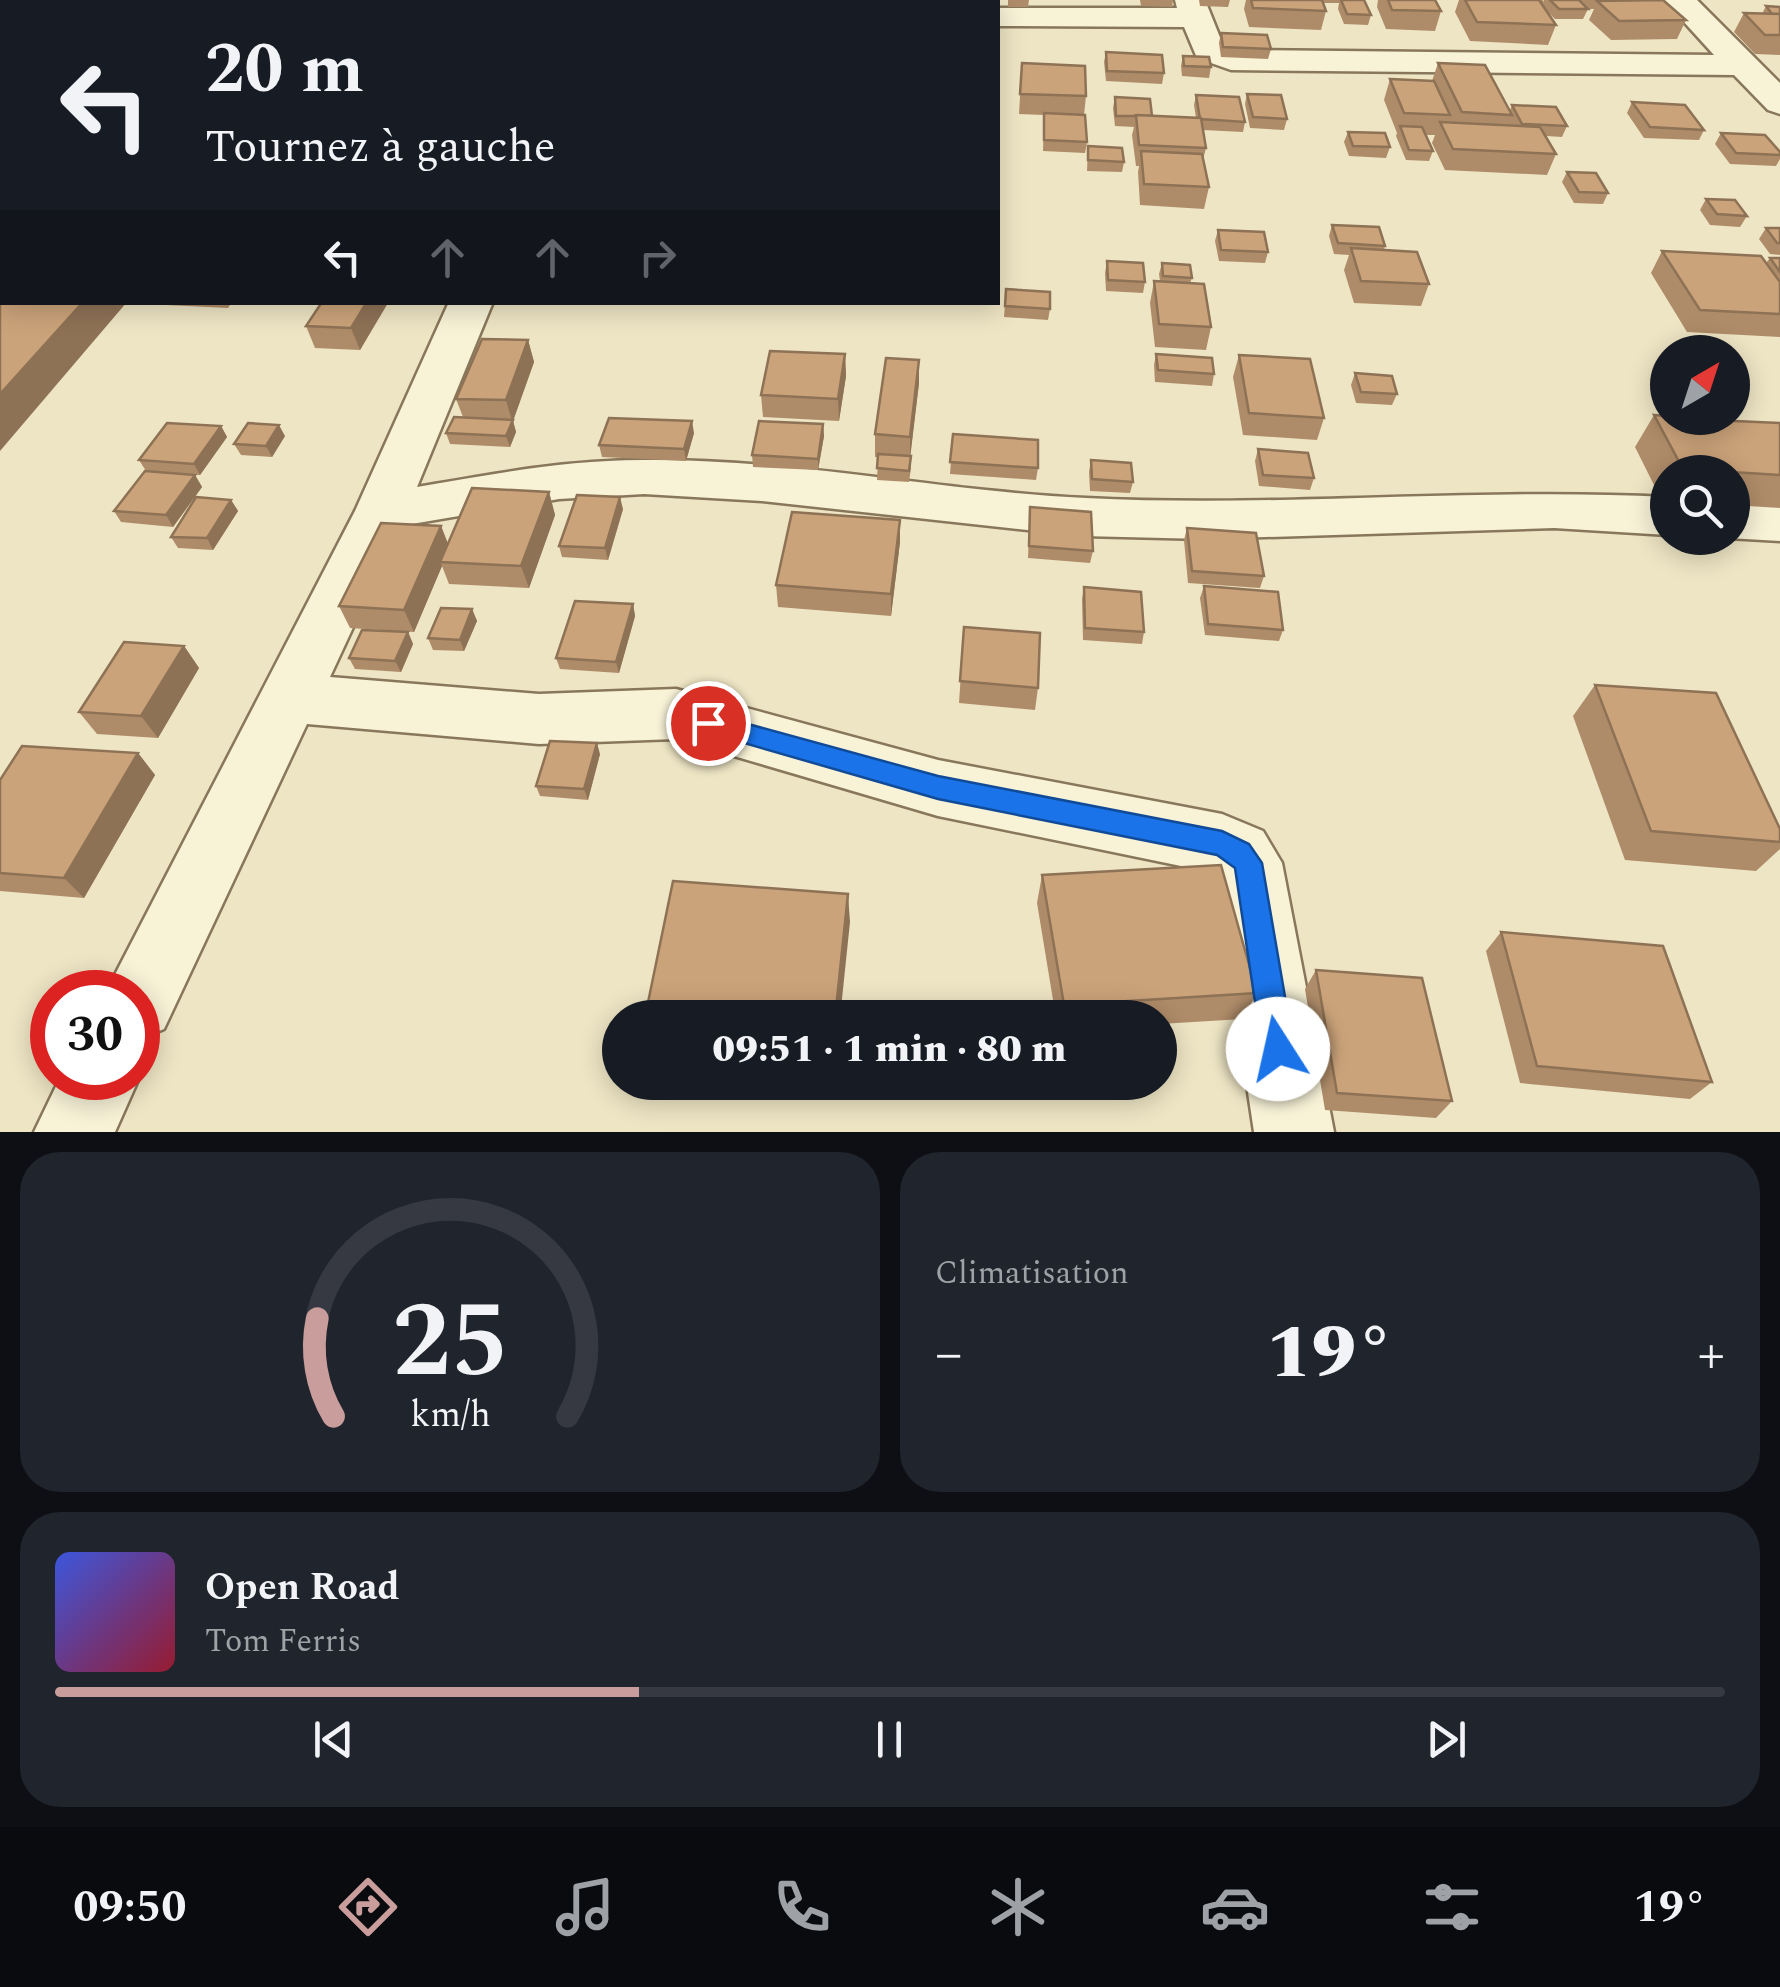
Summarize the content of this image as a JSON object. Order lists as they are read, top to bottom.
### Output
{
  "north": "top right",
  "page": {
    "turn": ["20 m", "Tournez à gauche"],
    "limit": "30",
    "trip": "09:51 · 1 min · 80 m",
    "tile": "Climatisation",
    "heat": ["−", "19°", "+"],
    "song": ["Open Road", "Tom Ferris"],
    "tabs": ["09:50", "19°"],
    "gauge": ["25", "km/h"]
  }
}
